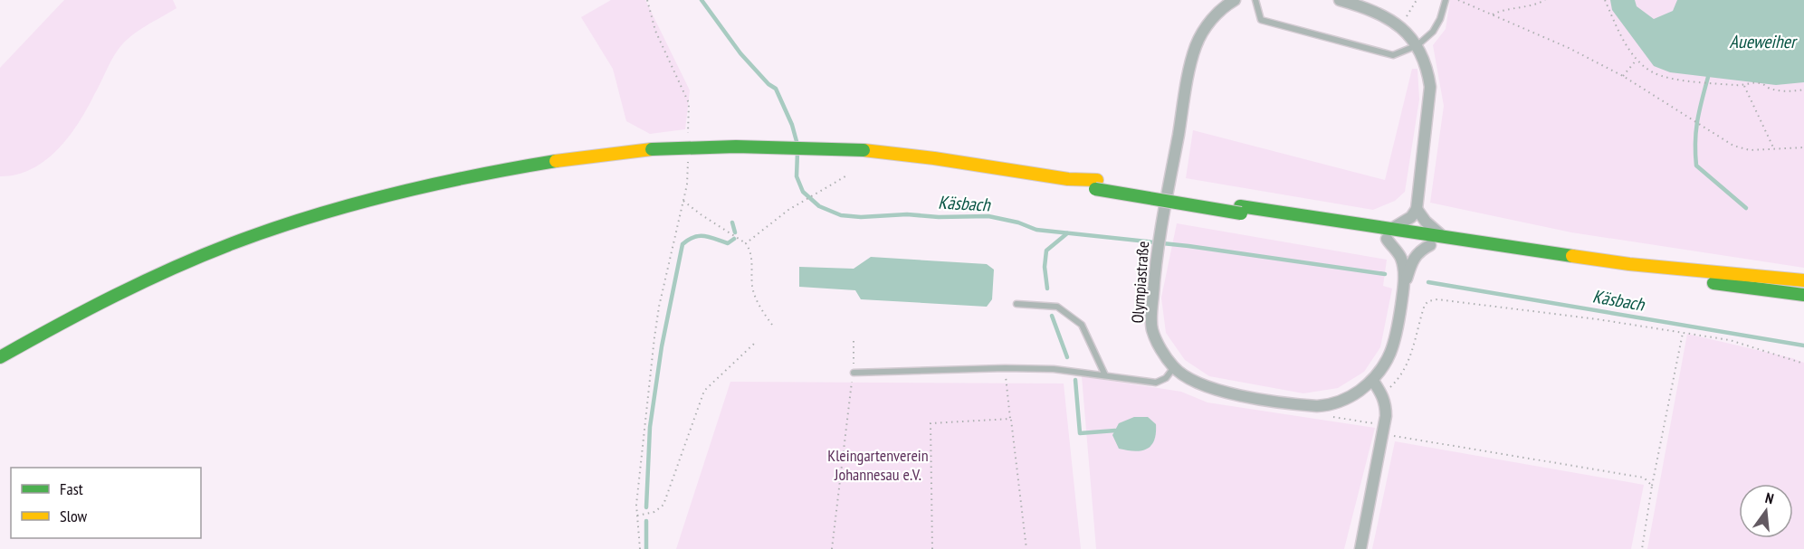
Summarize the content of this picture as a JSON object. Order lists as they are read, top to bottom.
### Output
{
  "streets": {
    "street": ["Olympiastraße"]
  },
  "water": ["Aueweiher", "Käsbach"],
  "parks": ["Kleingartenverein Johannesau e.V."],
  "legend": ["Fast", "Slow"],
  "north": "top"
}
